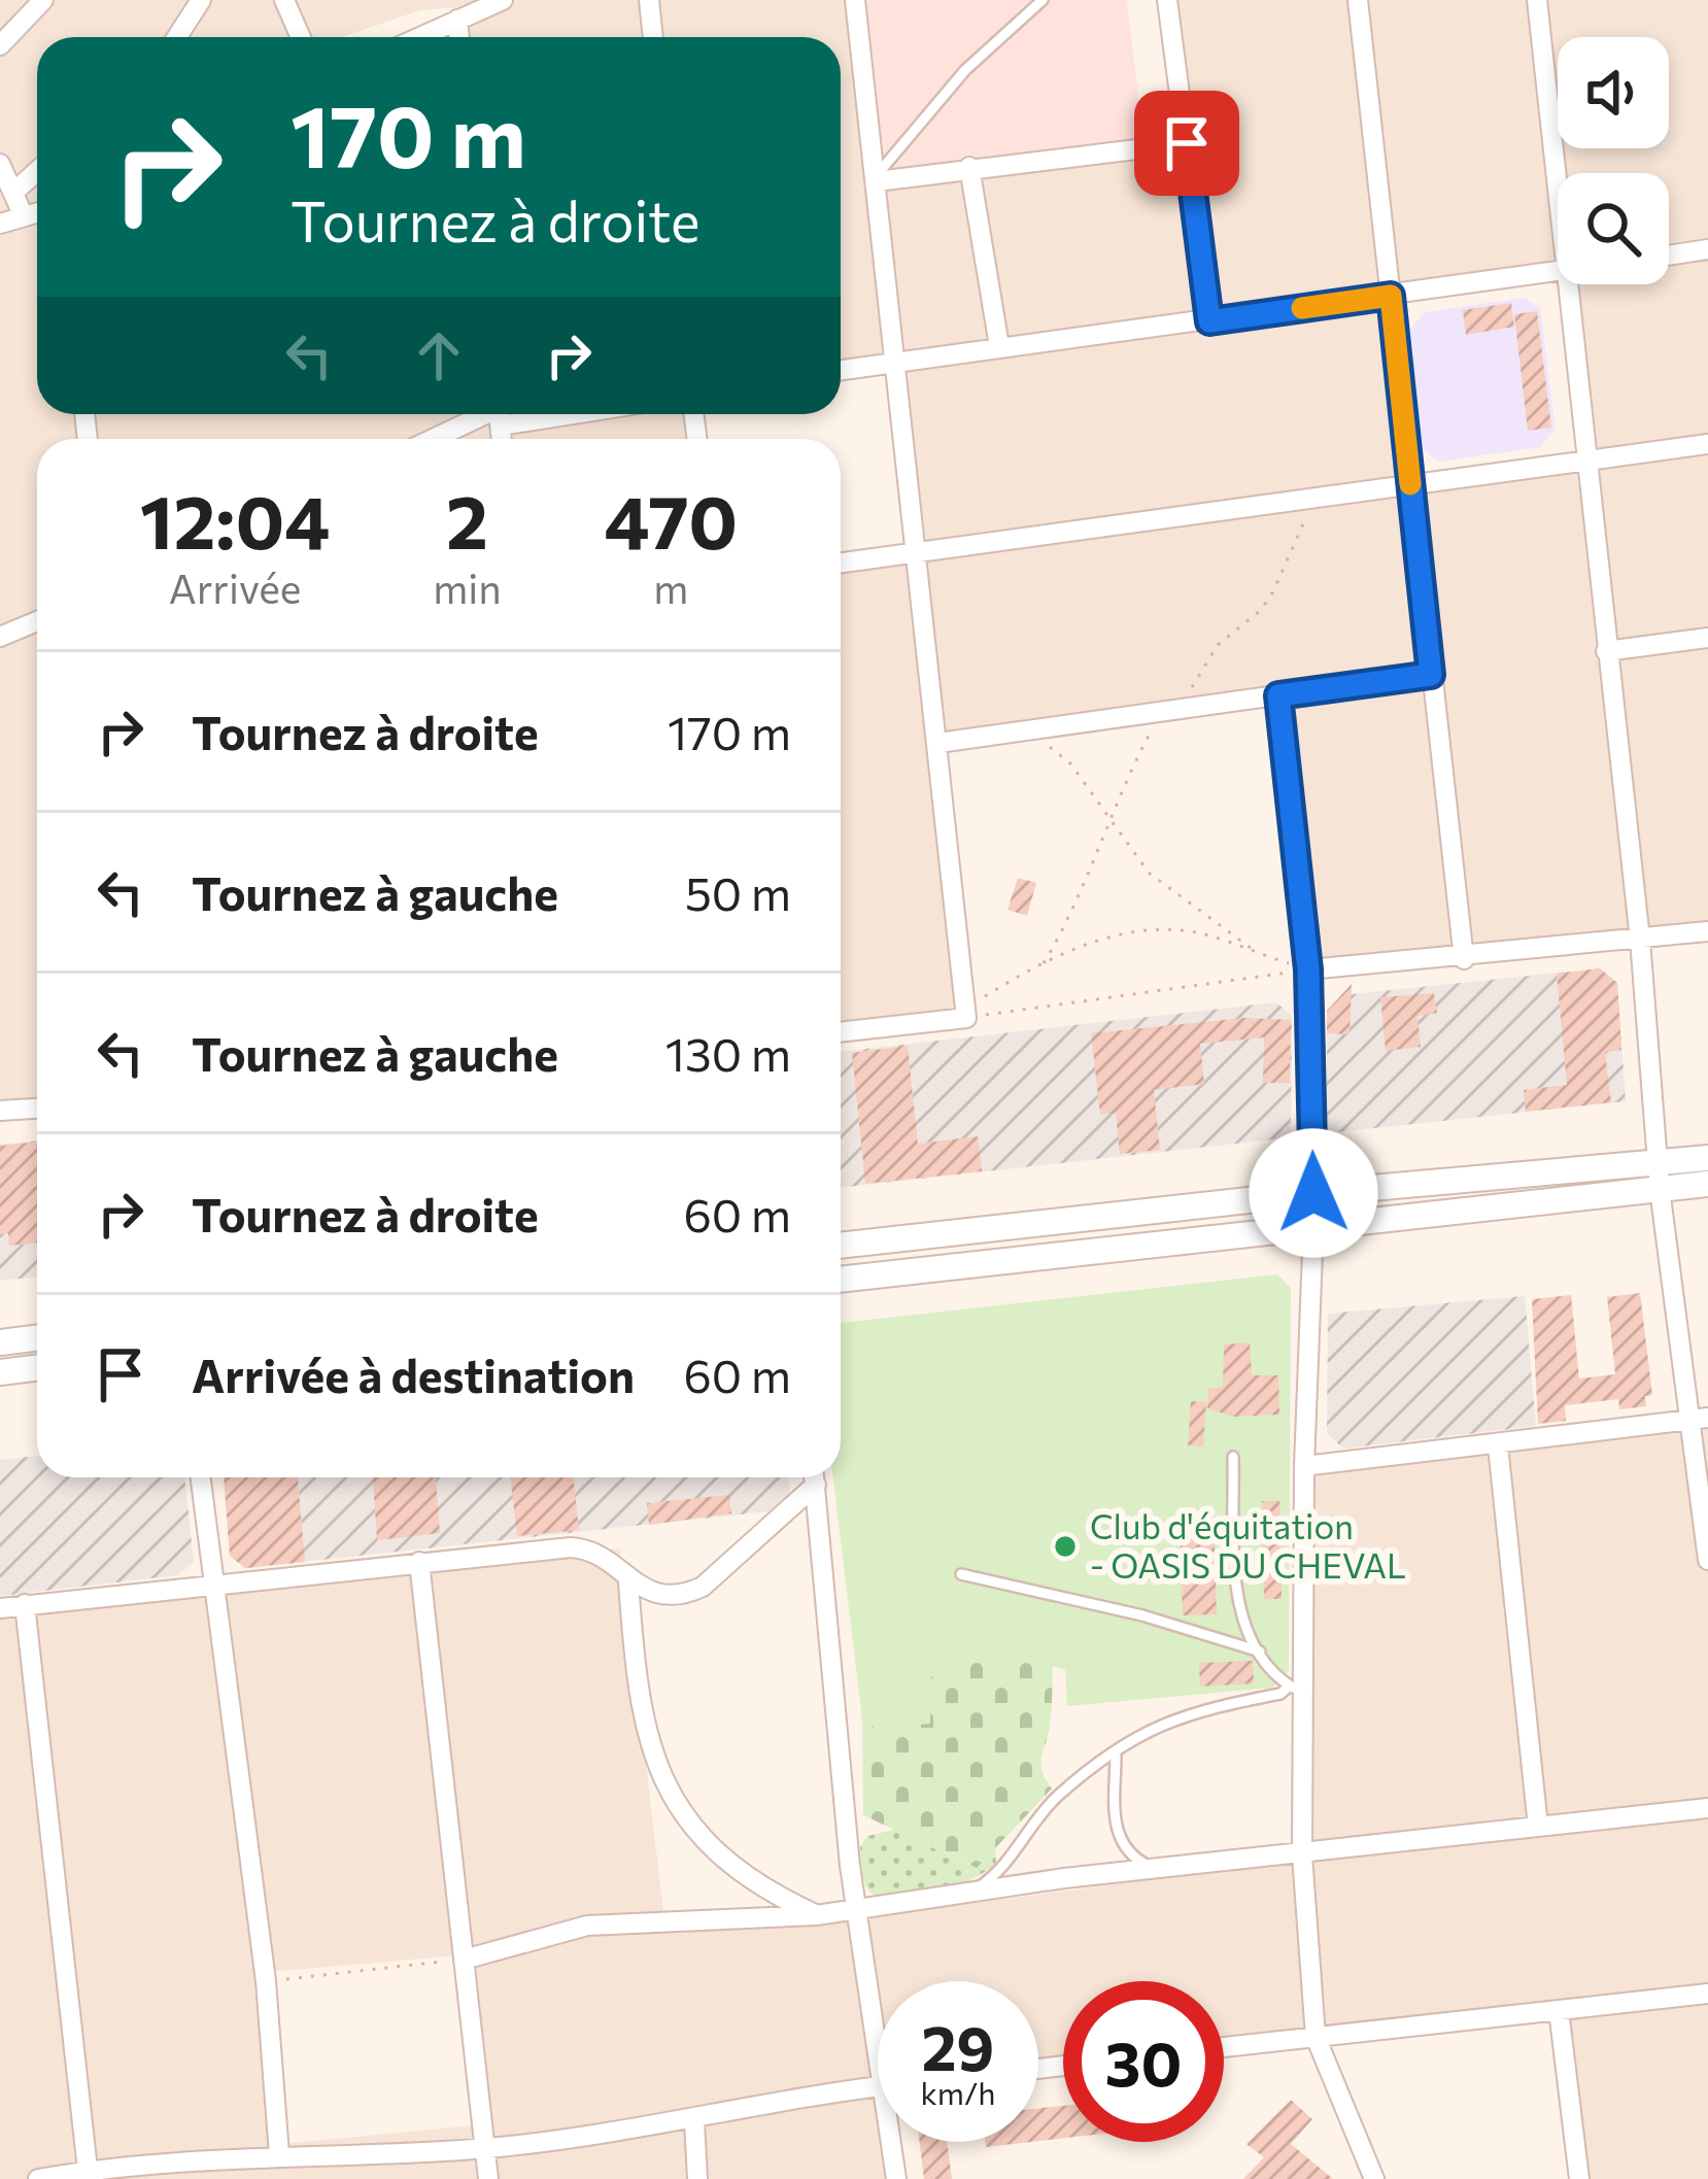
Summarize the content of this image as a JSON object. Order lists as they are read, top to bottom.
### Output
{
  "places": ["Club d'équitation - OASIS DU CHEVAL"],
  "page": {
    "turn": ["170 m", "Tournez à droite"],
    "eta": [
      "12:04",
      "Arrivée",
      "2",
      "min",
      "470",
      "m"
    ],
    "list": [
      {
        "name": "Tournez à droite",
        "value": "170 m"
      },
      {
        "name": "Tournez à gauche",
        "value": "50 m"
      },
      {
        "name": "Tournez à gauche",
        "value": "130 m"
      },
      {
        "name": "Tournez à droite",
        "value": "60 m"
      },
      {
        "name": "Arrivée à destination",
        "value": "60 m"
      }
    ],
    "speed": "29 km/h",
    "limit": "30"
  }
}
